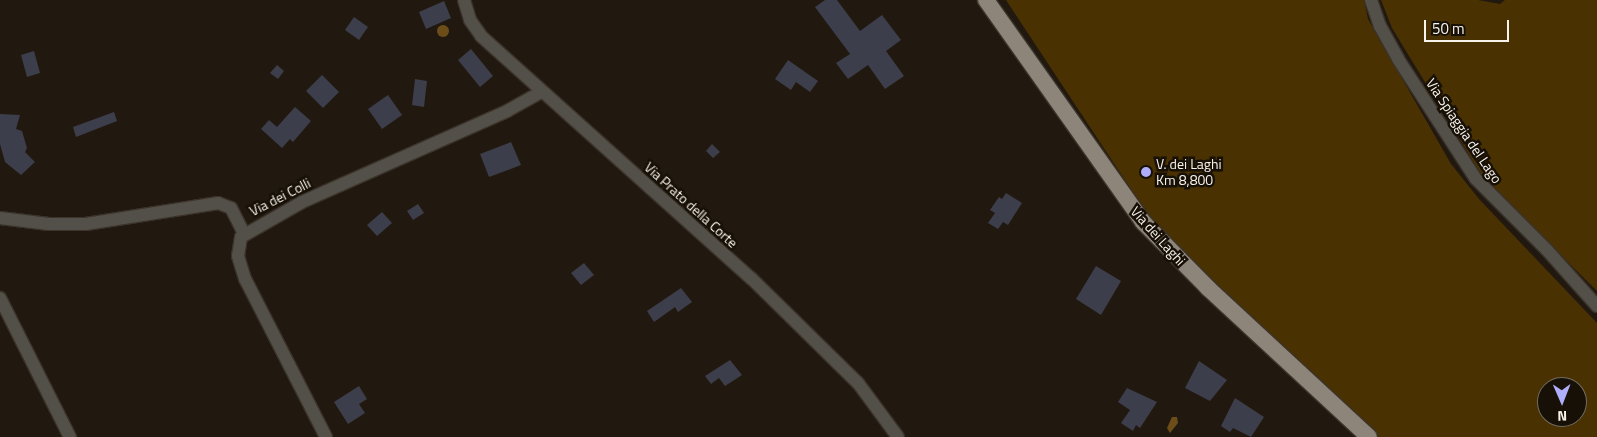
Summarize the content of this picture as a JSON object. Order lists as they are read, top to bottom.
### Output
{
  "streets": {
    "main road": ["Via dei Laghi"],
    "street": ["Via Spiaggia del Lago", "Via dei Colli", "Via Prato della Corte"]
  },
  "crossings": [
    ["Via dei Colli", "Via Prato della Corte"]
  ],
  "places": ["V. dei Laghi Km 8,800"],
  "scale_bar": "50 m",
  "north": "bottom"
}
